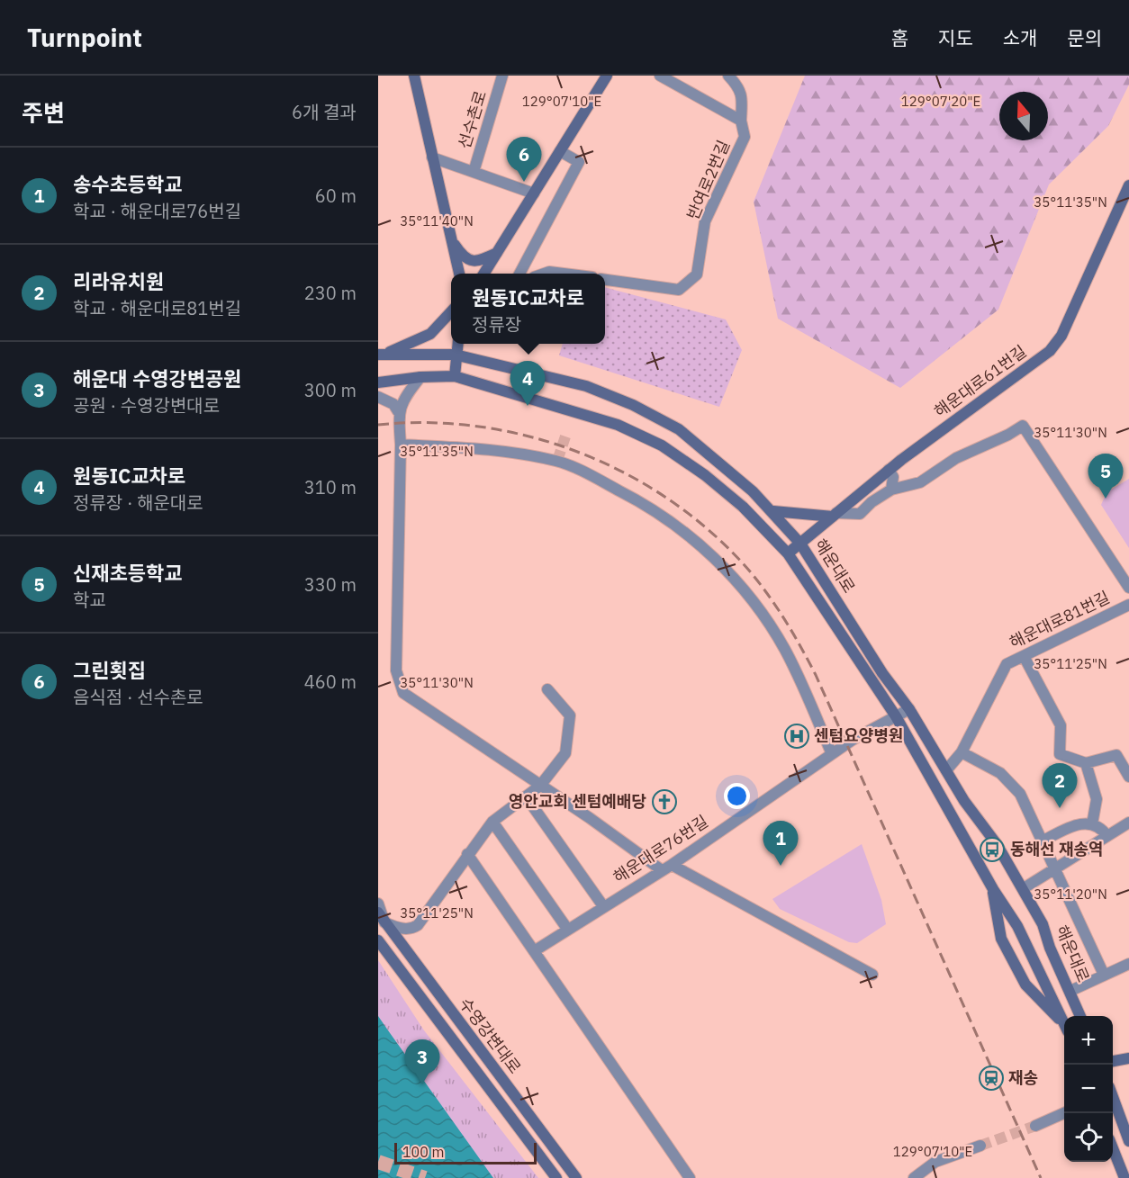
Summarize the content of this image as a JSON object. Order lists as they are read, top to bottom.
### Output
{
  "streets": {
    "main road": ["해운대로61번길", "해운대로", "수영강변대로"],
    "street": [
      "선수촌로",
      "반여로2번길",
      "해운대로81번길",
      "해운대로76번길"
    ]
  },
  "crossings": [
    ["해운대로61번길", "해운대로"],
    ["해운대로", "해운대로81번길"],
    ["해운대로", "해운대로76번길"]
  ],
  "places": {
    "hospital": ["센텀요양병원"],
    "church": ["영안교회 센텀예배당"],
    "bus stop": ["동해선 재송역"],
    "station": ["재송"]
  },
  "scale_bar": "100 m",
  "north": "top",
  "page": {
    "header": "Turnpoint",
    "nav": [
      "홈",
      "지도",
      "소개",
      "문의"
    ],
    "heading": ["주변", "6개 결과"],
    "pins": [
      "6",
      "4",
      "5",
      "2",
      "1",
      "3"
    ],
    "list": [
      {
        "mark": "1",
        "name": "송수초등학교",
        "note": "학교 · 해운대로76번길",
        "value": "60 m"
      },
      {
        "mark": "2",
        "name": "리라유치원",
        "note": "학교 · 해운대로81번길",
        "value": "230 m"
      },
      {
        "mark": "3",
        "name": "해운대 수영강변공원",
        "note": "공원 · 수영강변대로",
        "value": "300 m"
      },
      {
        "mark": "4",
        "name": "원동IC교차로",
        "note": "정류장 · 해운대로",
        "value": "310 m"
      },
      {
        "mark": "5",
        "name": "신재초등학교",
        "note": "학교",
        "value": "330 m"
      },
      {
        "mark": "6",
        "name": "그린횟집",
        "note": "음식점 · 선수촌로",
        "value": "460 m"
      }
    ],
    "popup": ["원동IC교차로", "정류장"],
    "map_buttons": ["+", "−"],
    "scale": "100 m"
  },
  "coordinates": [
    "129°07'10\"E",
    "129°07'20\"E",
    "35°11'35\"N",
    "35°11'40\"N",
    "35°11'30\"N",
    "35°11'25\"N",
    "35°11'20\"N"
  ]
}
